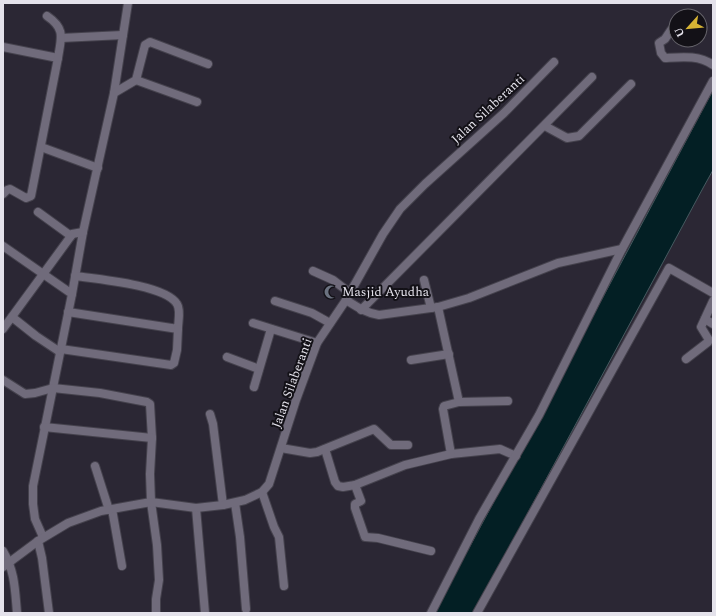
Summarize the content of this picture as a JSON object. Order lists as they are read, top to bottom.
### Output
{
  "streets": {
    "street": ["Jalan Silaberanti"]
  },
  "places": {
    "mosque": ["Masjid Ayudha"]
  },
  "north": "bottom left"
}
